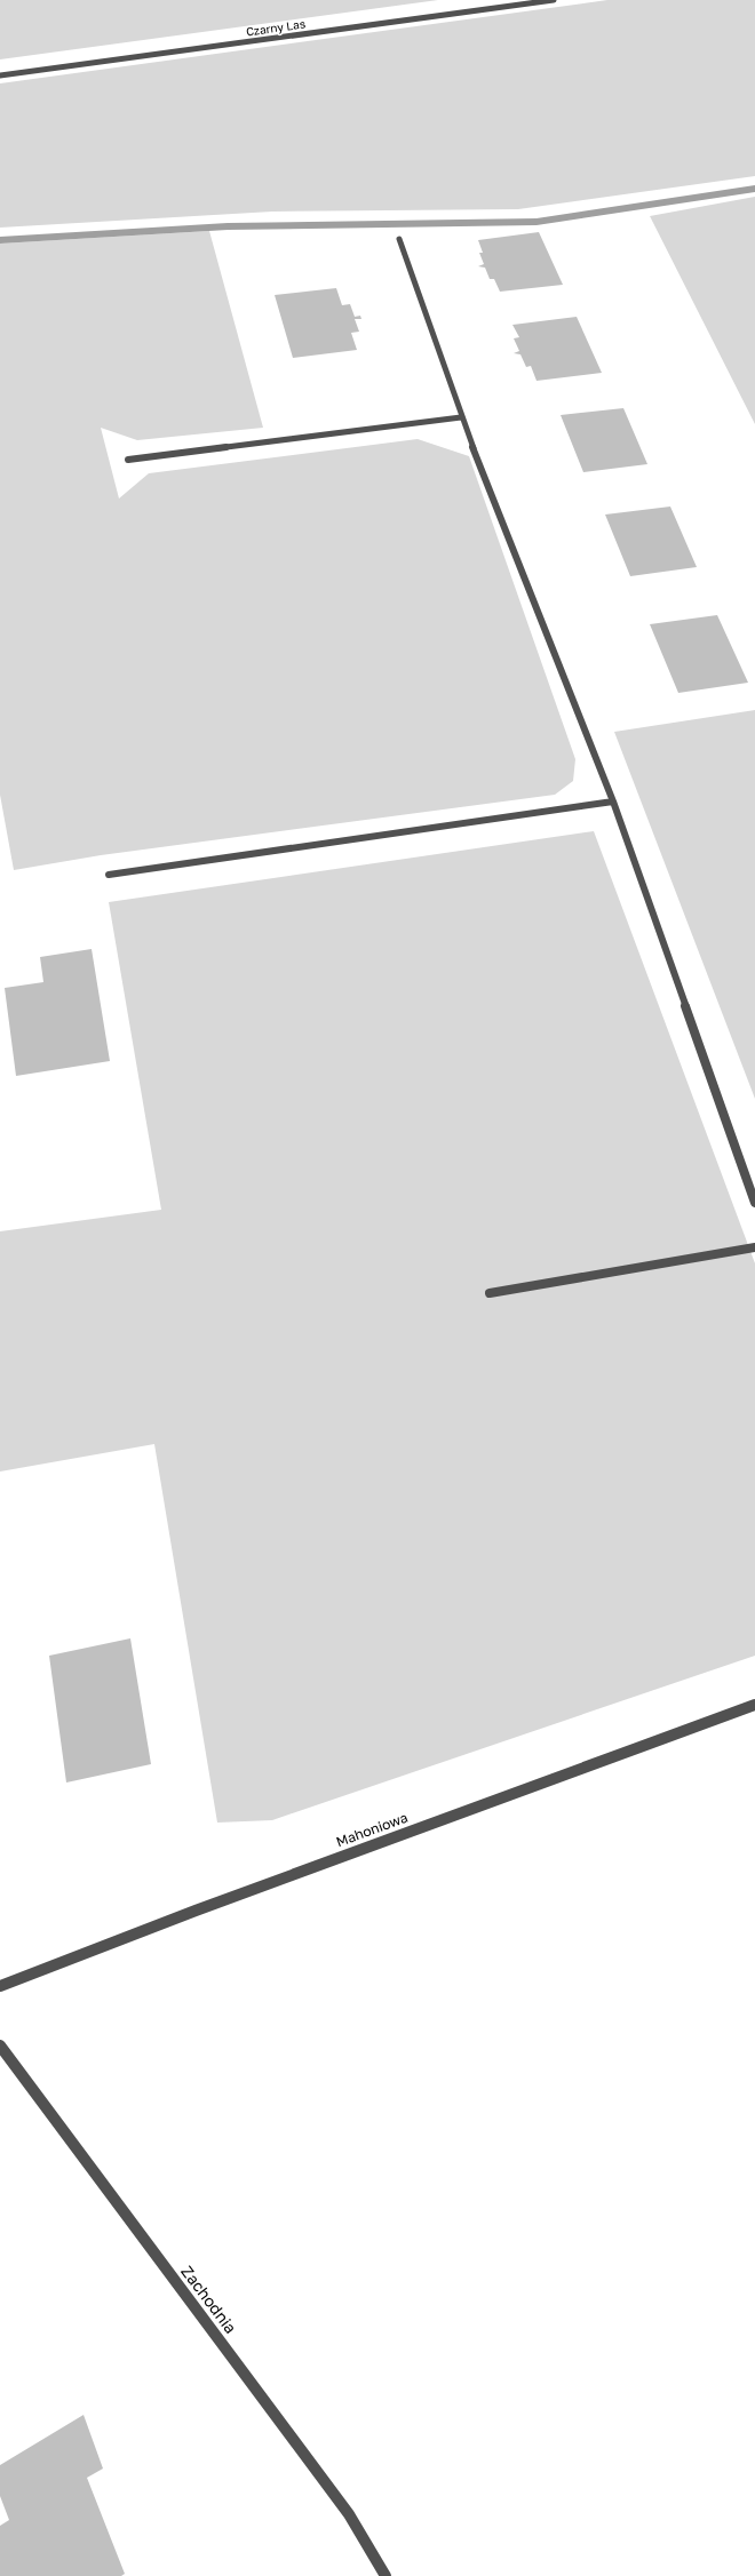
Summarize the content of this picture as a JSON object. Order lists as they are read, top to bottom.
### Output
{
  "streets": {
    "street": ["Czarny Las", "Mahoniowa", "Zachodnia"]
  }
}
